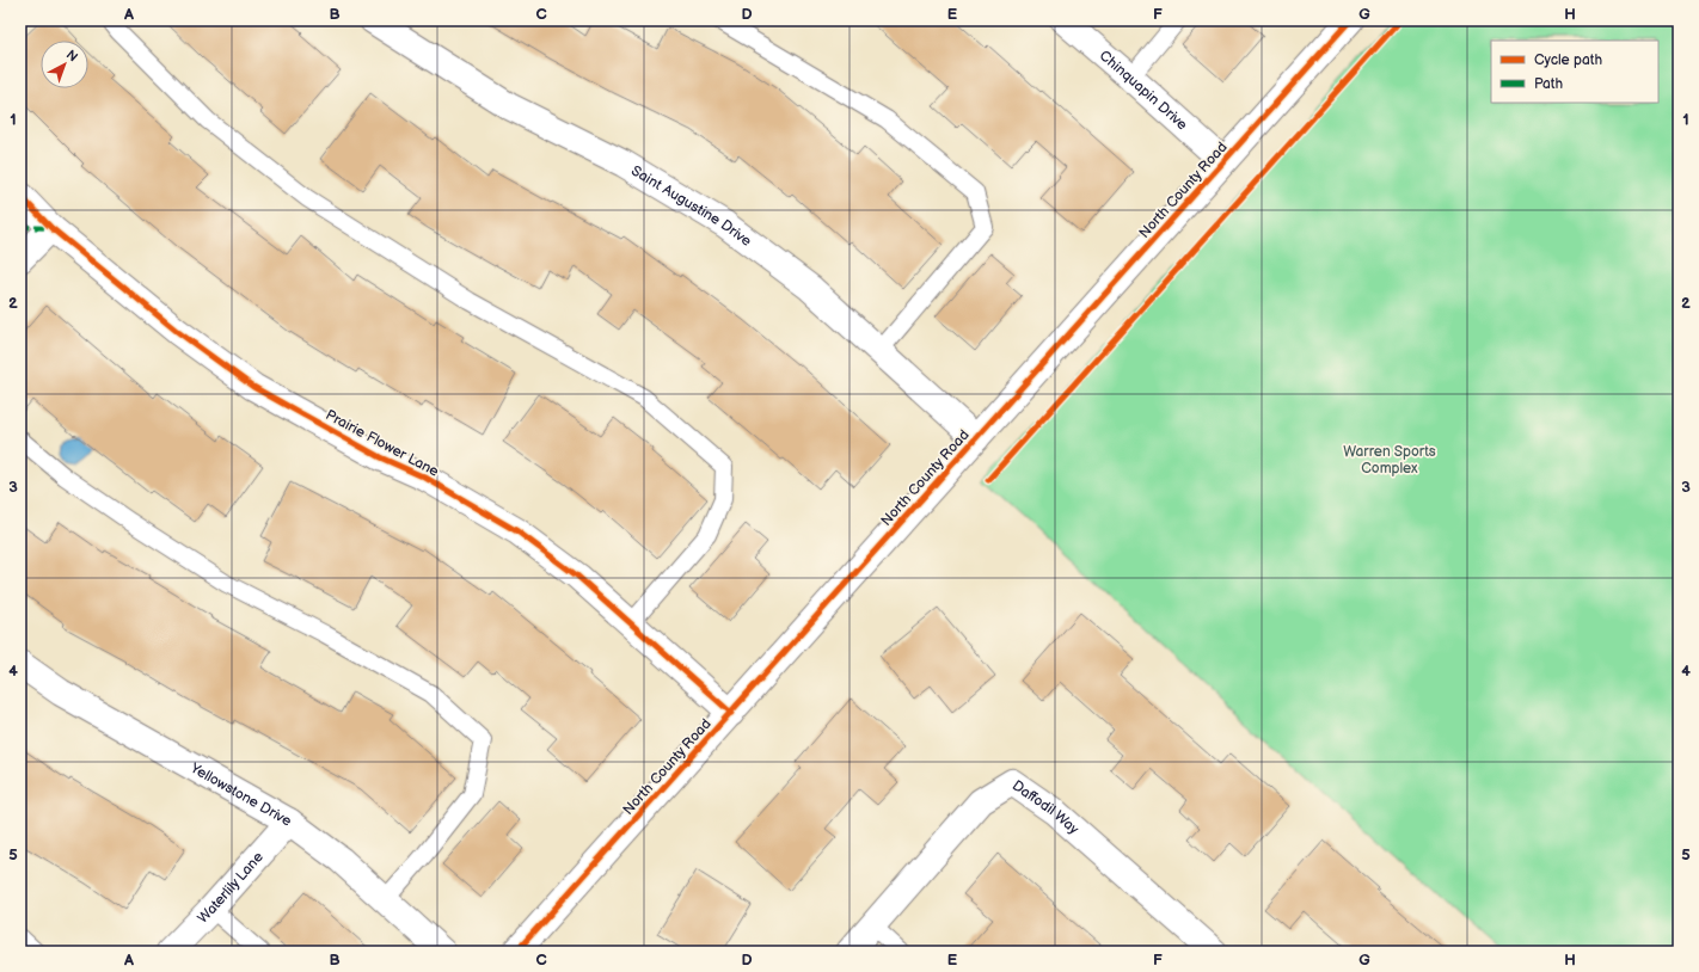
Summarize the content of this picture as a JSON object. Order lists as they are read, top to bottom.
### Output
{
  "streets": {
    "street": [
      "Chinquapin Drive",
      "North County Road",
      "Saint Augustine Drive",
      "Prairie Flower Lane",
      "Yellowstone Drive",
      "Daffodil Way",
      "Waterlily Lane"
    ]
  },
  "crossings": [
    ["Chinquapin Drive", "North County Road"],
    ["North County Road", "Saint Augustine Drive"],
    ["North County Road", "Prairie Flower Lane"],
    ["Yellowstone Drive", "Waterlily Lane"]
  ],
  "parks": ["Warren Sports Complex"],
  "legend": ["Cycle path", "Path"],
  "north": "top right",
  "grid": {
    "columns": [
      "A",
      "B",
      "C",
      "D",
      "E",
      "F",
      "G",
      "H"
    ],
    "rows": [
      "1",
      "2",
      "3",
      "4",
      "5"
    ]
  }
}
